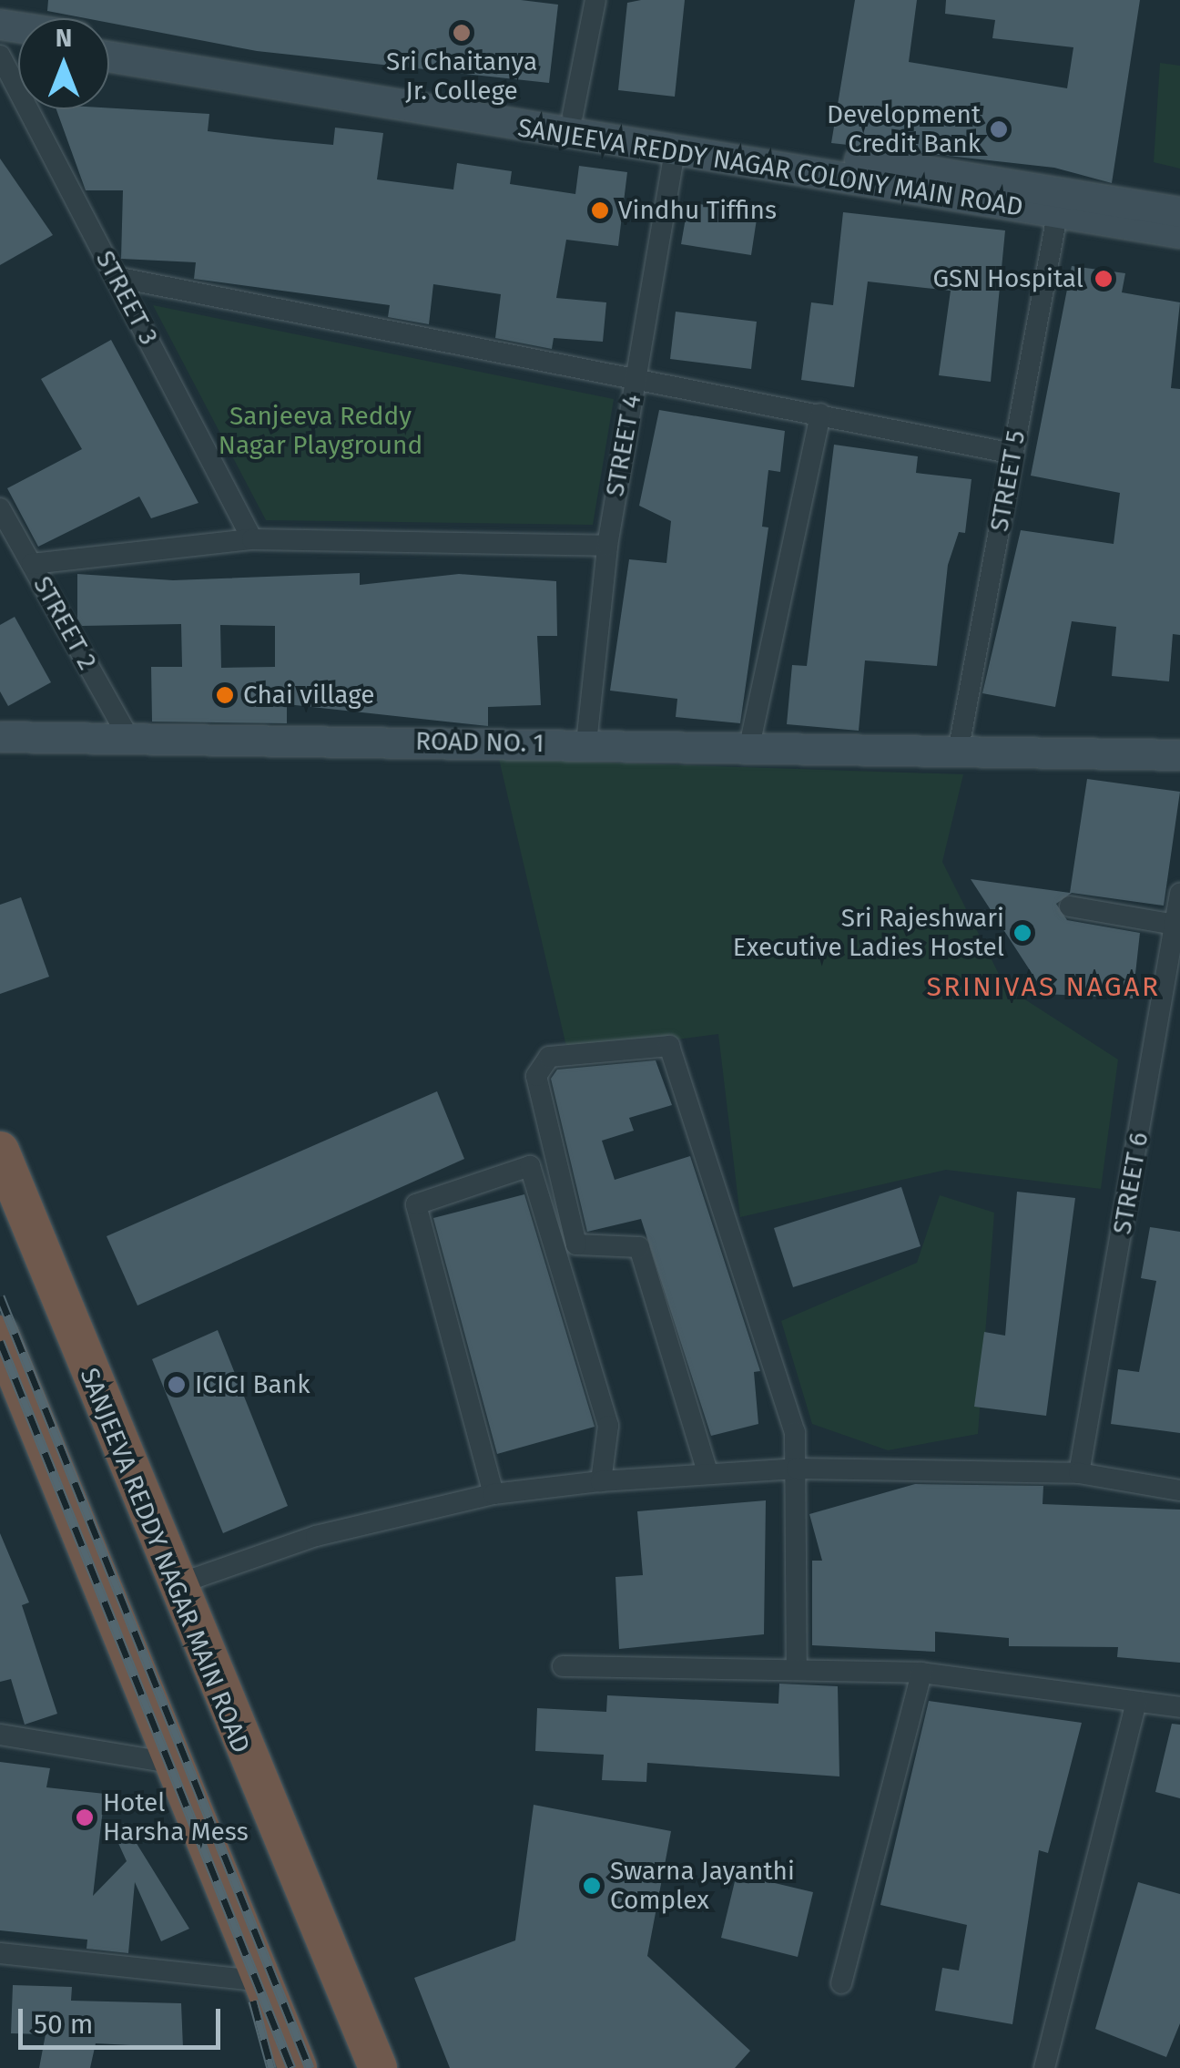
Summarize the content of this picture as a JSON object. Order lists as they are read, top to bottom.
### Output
{
  "streets": {
    "highway": ["SANJEEVA REDDY NAGAR MAIN ROAD"],
    "main road": ["SANJEEVA REDDY NAGAR COLONY MAIN ROAD", "ROAD NO. 1"],
    "street": [
      "STREET 3",
      "STREET 4",
      "STREET 5",
      "STREET 2",
      "STREET 6"
    ]
  },
  "crossings": [
    ["SANJEEVA REDDY NAGAR COLONY MAIN ROAD", "STREET 4"],
    ["SANJEEVA REDDY NAGAR COLONY MAIN ROAD", "STREET 5"],
    ["STREET 4", "ROAD NO. 1"],
    ["STREET 5", "ROAD NO. 1"],
    ["STREET 2", "ROAD NO. 1"]
  ],
  "districts": ["SRINIVAS NAGAR"],
  "parks": ["Sanjeeva Reddy Nagar Playground"],
  "places": [
    "Sri Chaitanya Jr. College",
    "Development Credit Bank",
    "Vindhu Tiffins",
    "GSN Hospital",
    "Chai village",
    "Sri Rajeshwari Executive Ladies Hostel",
    "ICICI Bank",
    "Hotel Harsha Mess",
    "Swarna Jayanthi Complex"
  ],
  "scale_bar": "50 m",
  "north": "top"
}
